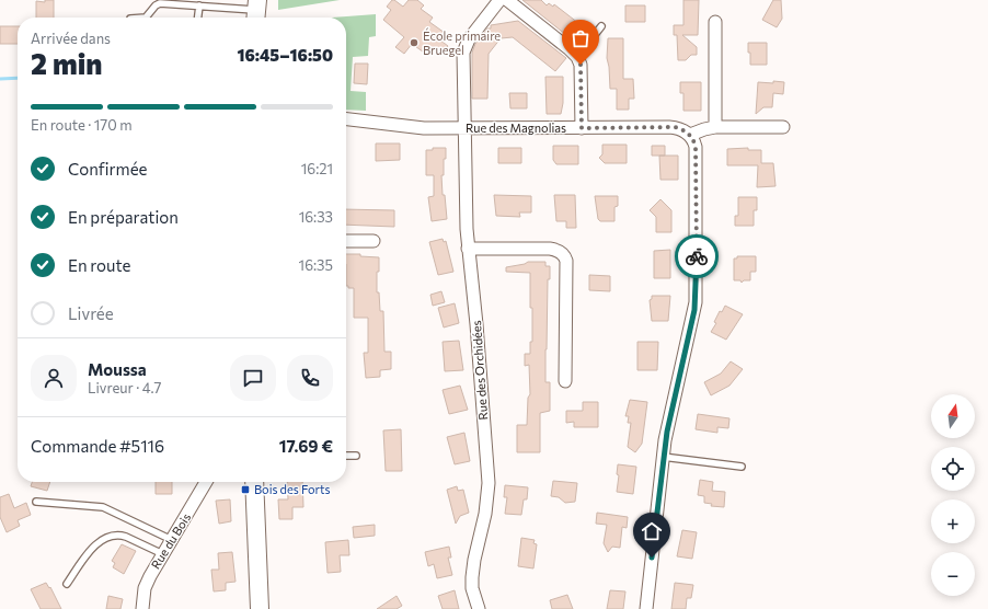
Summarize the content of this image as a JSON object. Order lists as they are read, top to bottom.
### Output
{
  "streets": {
    "street": ["Rue des Magnolias", "Rue des Orchidées", "Rue du Bois"]
  },
  "crossings": [
    ["Rue des Magnolias", "Rue des Orchidées"]
  ],
  "places": {
    "other": ["École primaire Bruegel"],
    "transit": ["Bois des Forts"]
  },
  "north": "top",
  "page": {
    "heading": ["2 min", "Arrivée dans", "16:45–16:50"],
    "panel": [
      "Moussa",
      "Livreur · 4.7",
      "Commande #5116",
      "17.69 €"
    ],
    "bar": "En route · 170 m",
    "list": [
      ["Confirmée", "16:21"],
      ["En préparation", "16:33"],
      ["En route", "16:35"],
      "Livrée"
    ],
    "map_buttons": ["+", "−"]
  }
}
